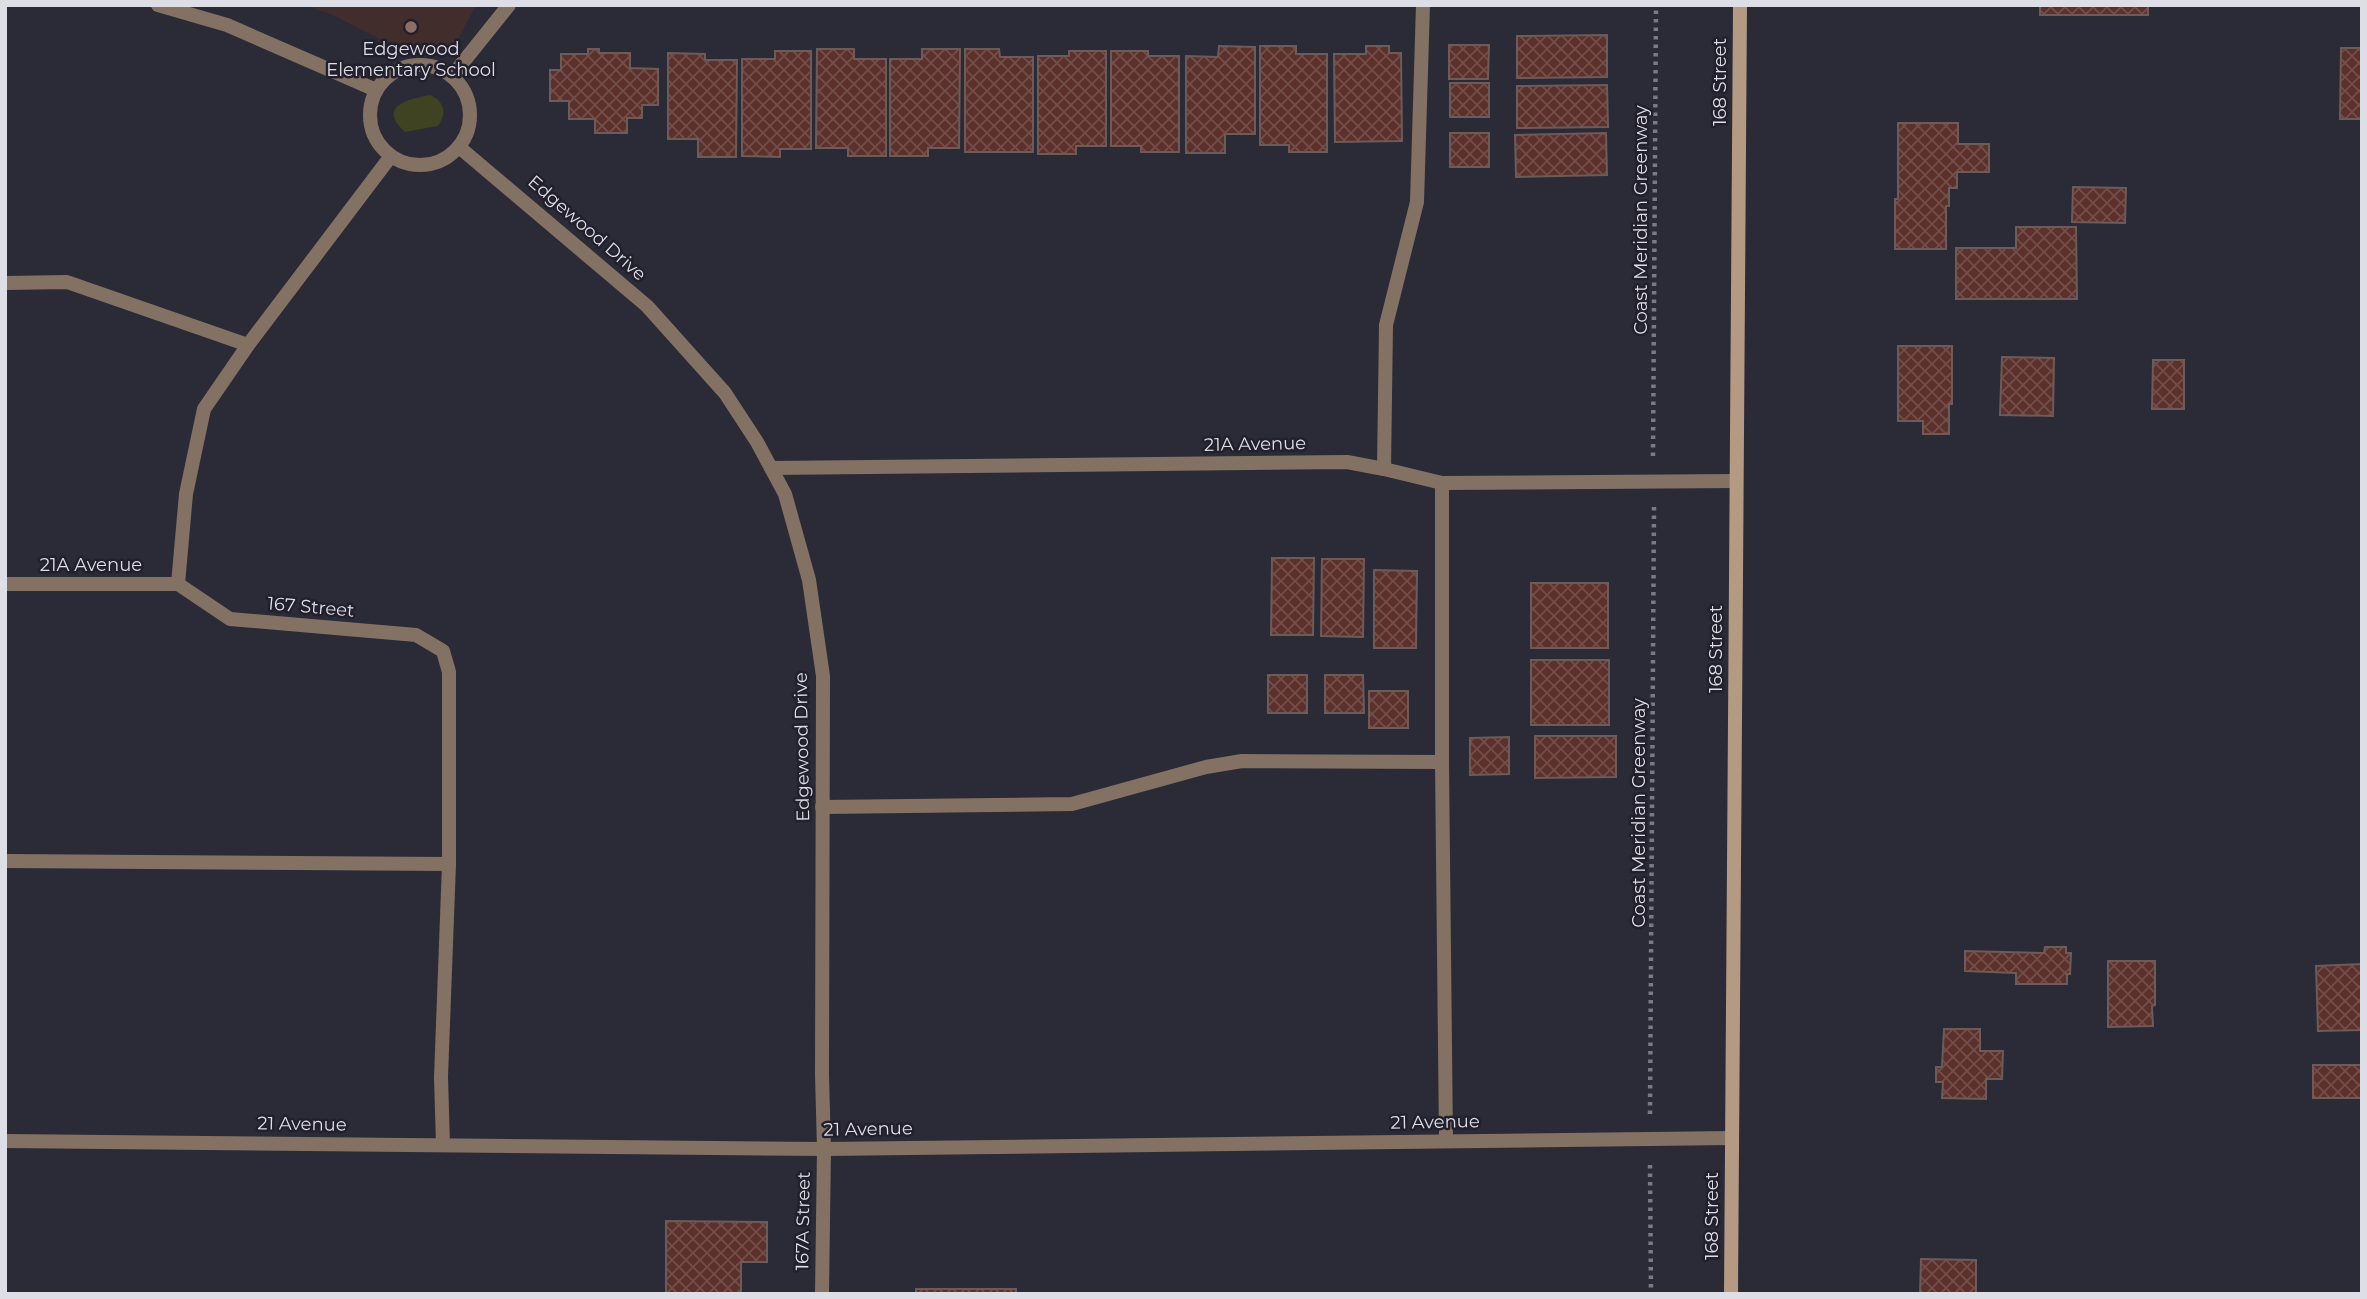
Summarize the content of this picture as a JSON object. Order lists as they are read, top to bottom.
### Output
{
  "streets": {
    "main road": ["168 Street"],
    "street": [
      "Edgewood Drive",
      "21A Avenue",
      "167 Street",
      "21 Avenue",
      "167A Street"
    ],
    "path": ["Coast Meridian Greenway"]
  },
  "crossings": [
    ["168 Street", "21A Avenue"],
    ["168 Street", "21 Avenue"],
    ["Edgewood Drive", "21A Avenue"],
    ["Edgewood Drive", "21 Avenue"],
    ["Edgewood Drive", "167A Street"],
    ["21A Avenue", "167 Street"],
    ["167 Street", "21 Avenue"],
    ["21 Avenue", "167A Street"]
  ],
  "places": ["Edgewood Elementary School"]
}
